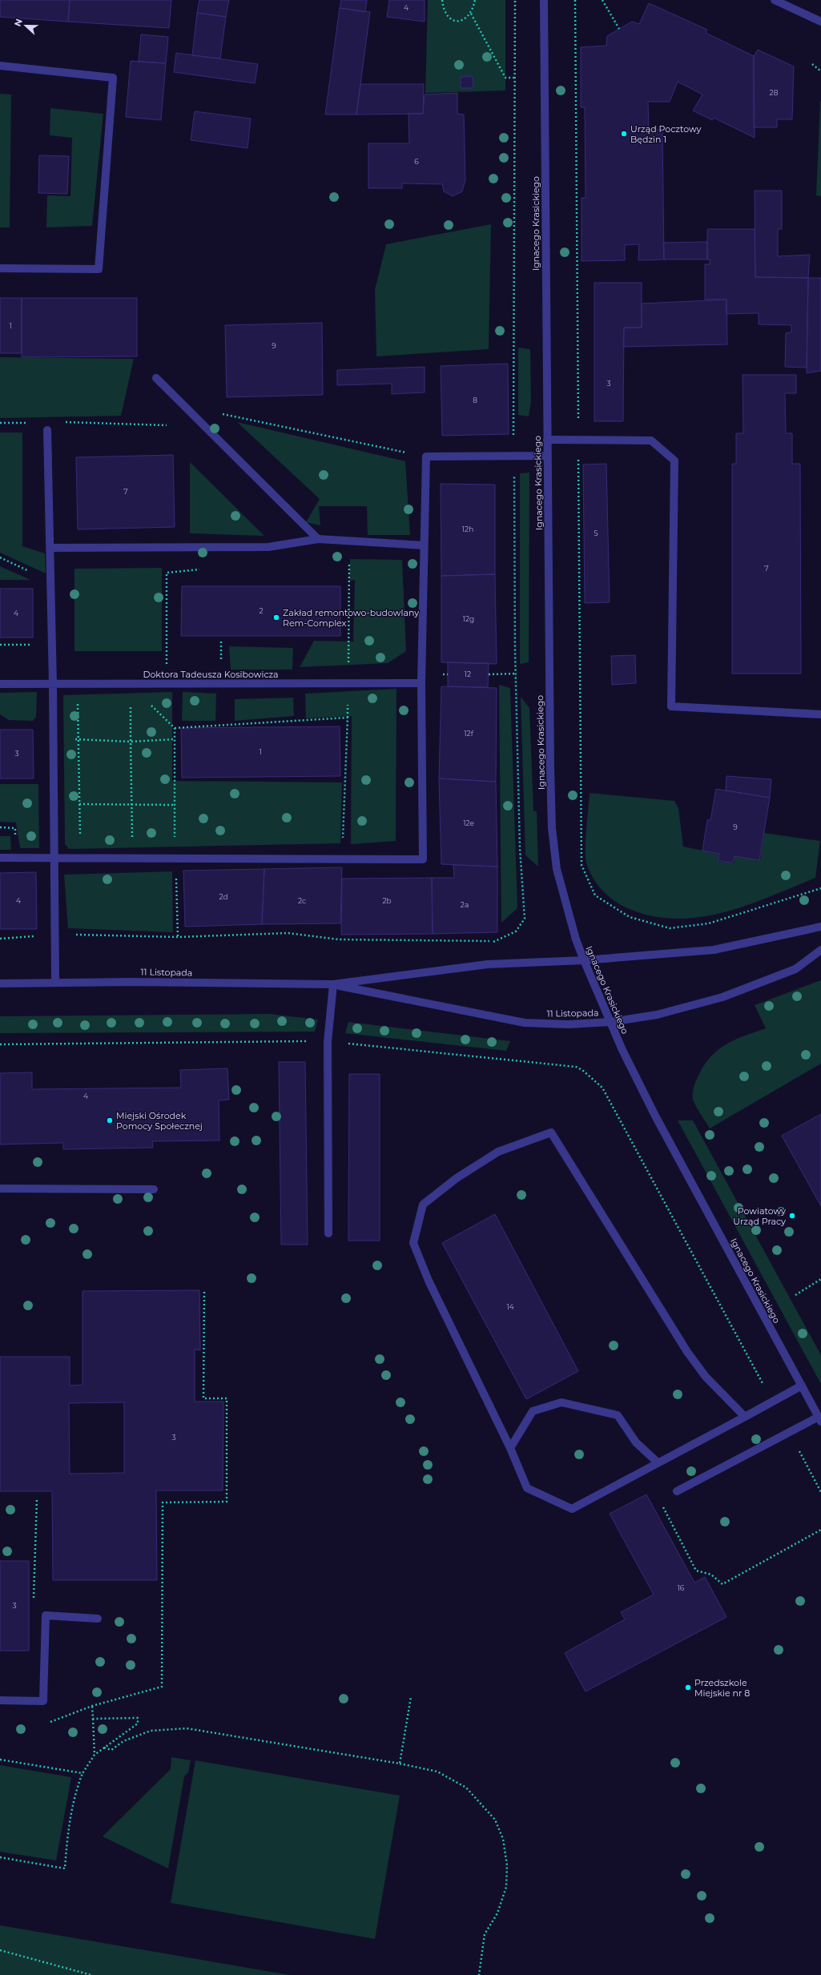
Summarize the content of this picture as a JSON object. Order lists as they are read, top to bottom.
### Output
{
  "streets": {
    "street": ["Ignacego Krasickiego", "Doktora Tadeusza Kosibowicza", "11 Listopada"]
  },
  "crossings": [
    ["Ignacego Krasickiego", "11 Listopada"]
  ],
  "places": [
    "Urząd Pocztowy Będzin 1",
    "Zakład remontowo-budowlany Rem-Complex",
    "Miejski Ośrodek Pomocy Społecznej",
    "Powiatowy Urząd Pracy",
    "Przedszkole Miejskie nr 8"
  ],
  "house_numbers": [
    "4",
    "28",
    "6",
    "1",
    "9",
    "3",
    "8",
    "7",
    "12h",
    "5",
    "7",
    "2",
    "4",
    "12g",
    "12",
    "12f",
    "1",
    "3",
    "12e",
    "9",
    "2d",
    "4",
    "2c",
    "2b",
    "2a",
    "4",
    "14",
    "3",
    "16",
    "3"
  ],
  "north": "left"
}
